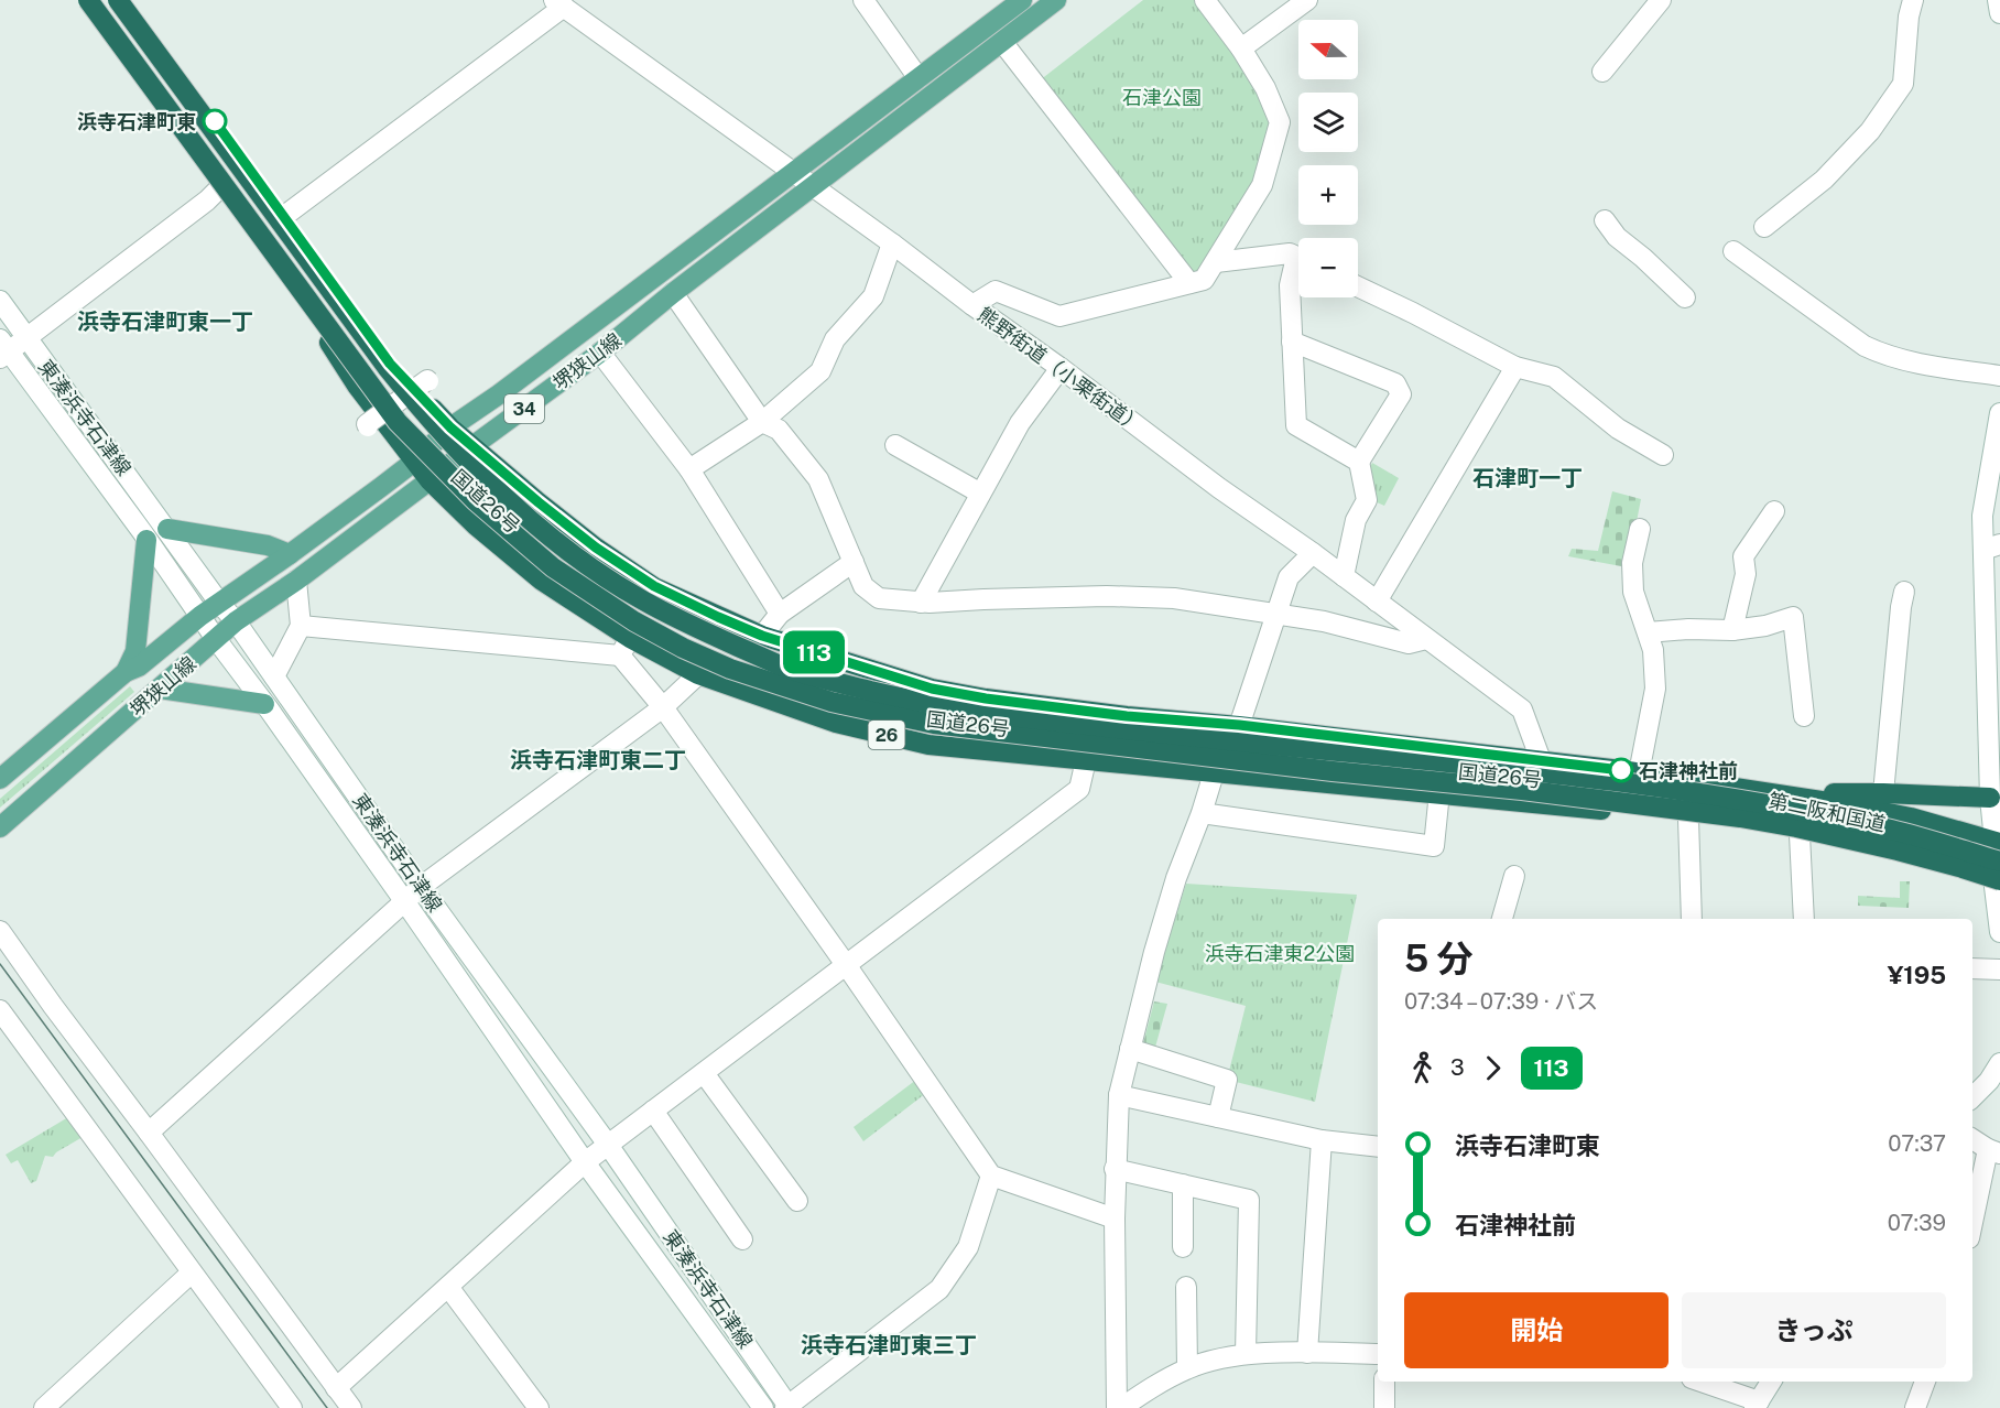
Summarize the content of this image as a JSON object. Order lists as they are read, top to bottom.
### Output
{
  "streets": {
    "highway": ["国道26号", "26", "第二阪和国道"],
    "main road": ["堺狭山線", "34"],
    "street": ["熊野街道（小栗街道）", "東湊浜寺石津線"]
  },
  "crossings": [
    ["堺狭山線", "熊野街道（小栗街道）"],
    ["堺狭山線", "東湊浜寺石津線"],
    ["堺狭山線", "国道26号"],
    ["熊野街道（小栗街道）", "国道26号"],
    ["国道26号", "第二阪和国道"]
  ],
  "districts": [
    "浜寺石津町東一丁",
    "石津町一丁",
    "浜寺石津町東二丁",
    "浜寺石津町東三丁"
  ],
  "parks": ["石津公園", "浜寺石津東2公園"],
  "places": ["浜寺石津町東", "石津神社前"],
  "lines": ["bus line 113"],
  "north": "left",
  "page": {
    "on_map": "113",
    "map_buttons": ["+", "−"],
    "heading": ["5 分", "07:34 – 07:39 · バス", "¥195"],
    "legs": ["3", "113"],
    "list": [
      {
        "name": "浜寺石津町東",
        "value": "07:37"
      },
      {
        "name": "石津神社前",
        "value": "07:39"
      }
    ],
    "buttons": ["開始", "きっぷ"]
  }
}
